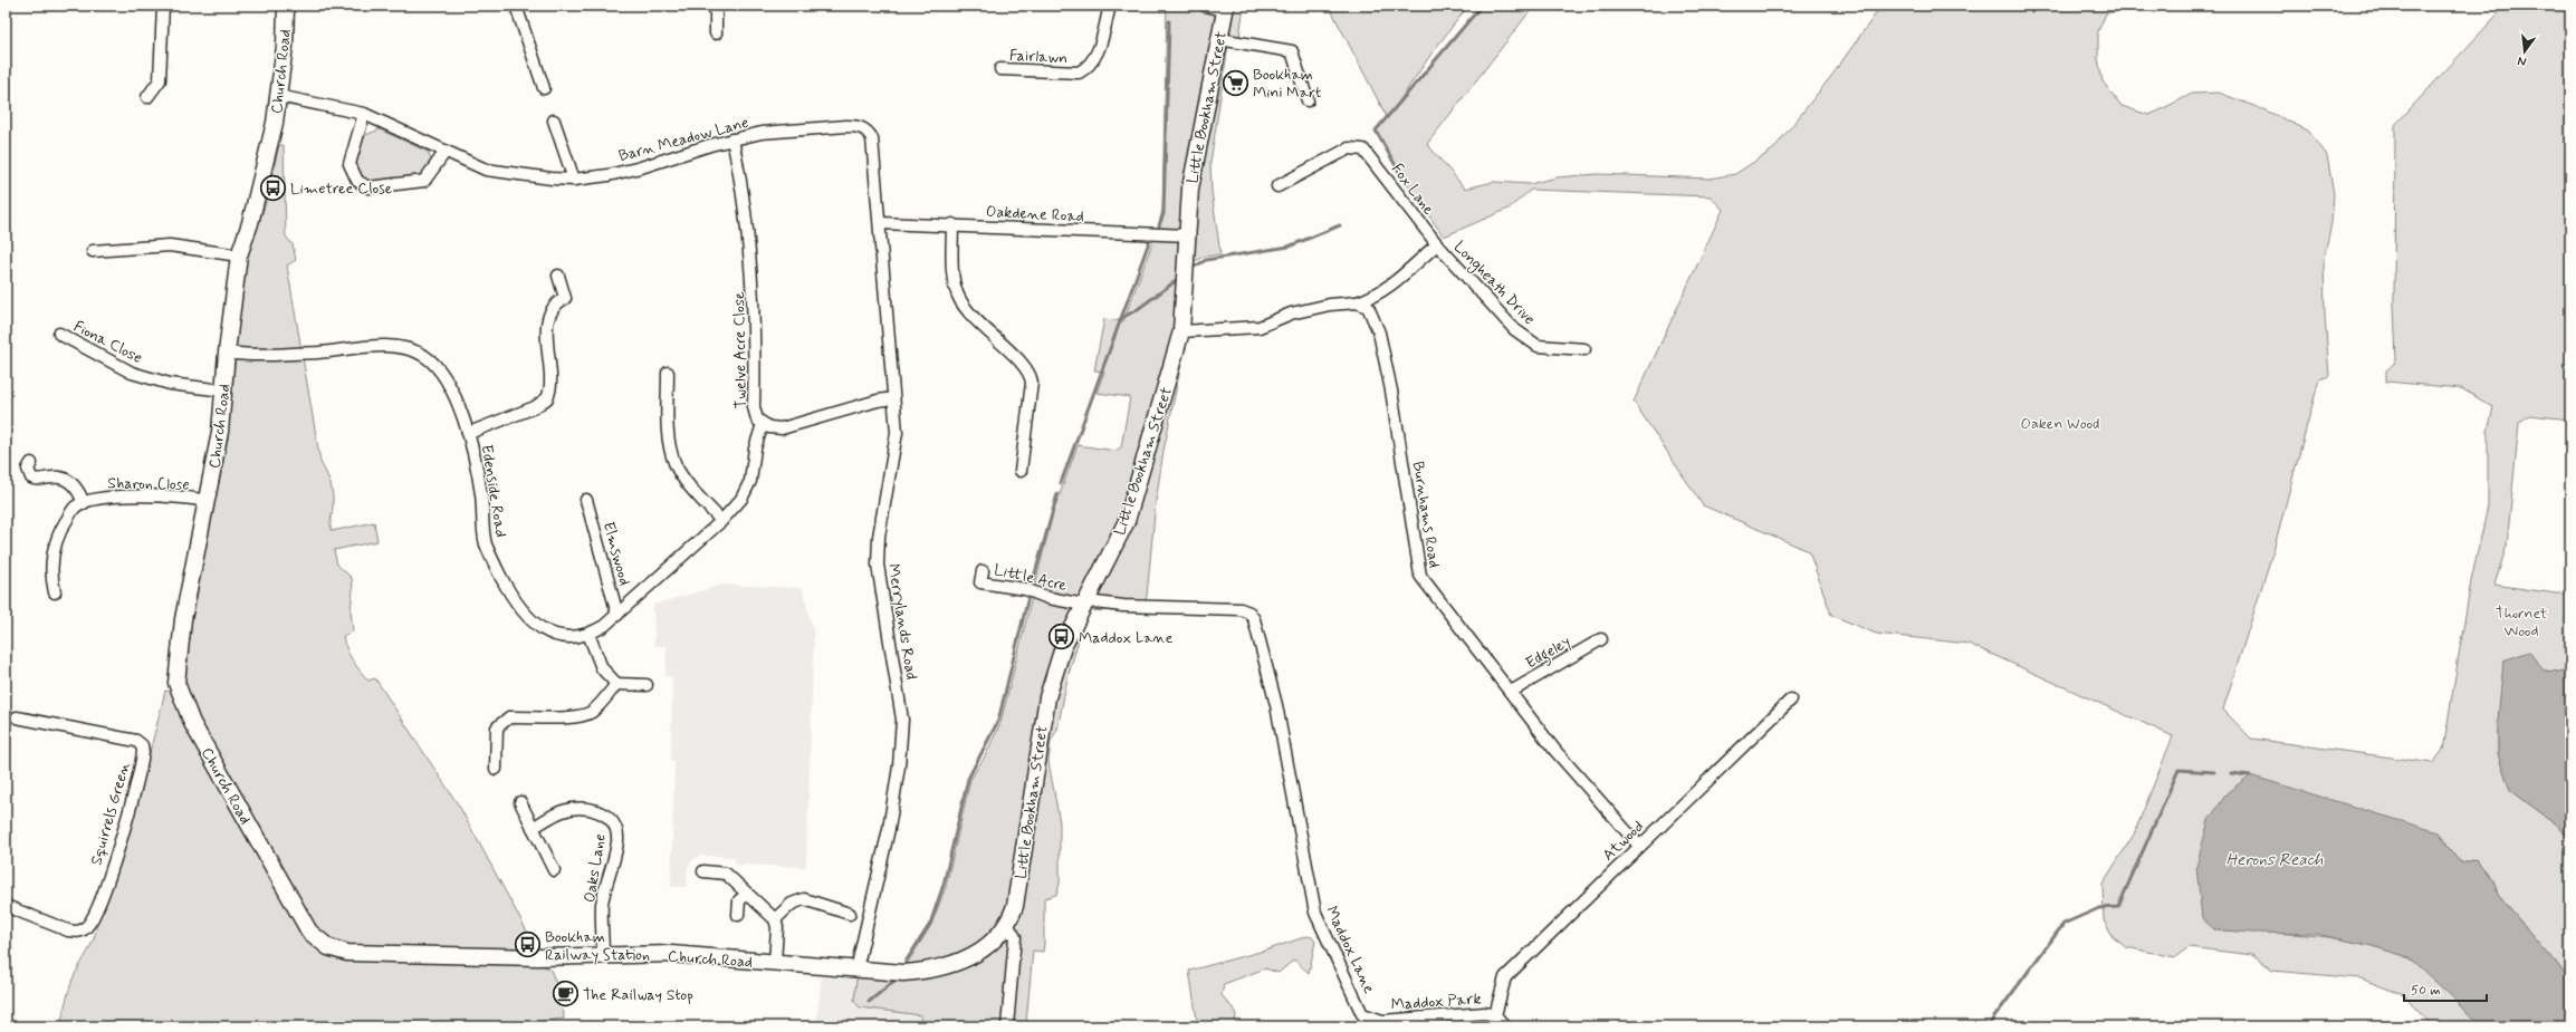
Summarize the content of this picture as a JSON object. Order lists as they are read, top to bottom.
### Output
{
  "streets": {
    "street": [
      "Fairlawn",
      "Church Road",
      "Little Bookham Street",
      "Barn Meadow Lane",
      "Fox Lane",
      "Oakdene Road",
      "Longheath Drive",
      "Fiona Close",
      "Twelve Acre Close",
      "Sharon Close",
      "Edenside Road",
      "Burnhams Road",
      "Elmswood",
      "Little Acre",
      "Merrylands Road",
      "Edgeley",
      "Squirrels Green",
      "Atwood",
      "Oaks Lane",
      "Maddox Lane",
      "Maddox Park"
    ]
  },
  "crossings": [
    ["Church Road", "Little Bookham Street"],
    ["Church Road", "Barn Meadow Lane"],
    ["Church Road", "Fiona Close"],
    ["Church Road", "Sharon Close"],
    ["Church Road", "Edenside Road"],
    ["Church Road", "Merrylands Road"],
    ["Church Road", "Oaks Lane"],
    ["Little Bookham Street", "Oakdene Road"],
    ["Little Bookham Street", "Little Acre"],
    ["Little Bookham Street", "Maddox Lane"],
    ["Barn Meadow Lane", "Oakdene Road"],
    ["Barn Meadow Lane", "Twelve Acre Close"],
    ["Barn Meadow Lane", "Merrylands Road"],
    ["Fox Lane", "Longheath Drive"],
    ["Oakdene Road", "Merrylands Road"],
    ["Twelve Acre Close", "Edenside Road"],
    ["Twelve Acre Close", "Merrylands Road"],
    ["Edenside Road", "Elmswood"],
    ["Burnhams Road", "Edgeley"],
    ["Burnhams Road", "Atwood"],
    ["Little Acre", "Maddox Lane"],
    ["Atwood", "Maddox Park"],
    ["Maddox Lane", "Maddox Park"]
  ],
  "water": ["Herons Reach"],
  "parks": ["Oaken Wood", "Thornet Wood"],
  "places": {
    "supermarket": ["Bookham Mini Mart"],
    "bus stop": ["Limetree Close", "Maddox Lane", "Bookham Railway Station"],
    "cafe": ["The Railway Stop"]
  },
  "scale_bar": "50 m",
  "north": "bottom"
}
